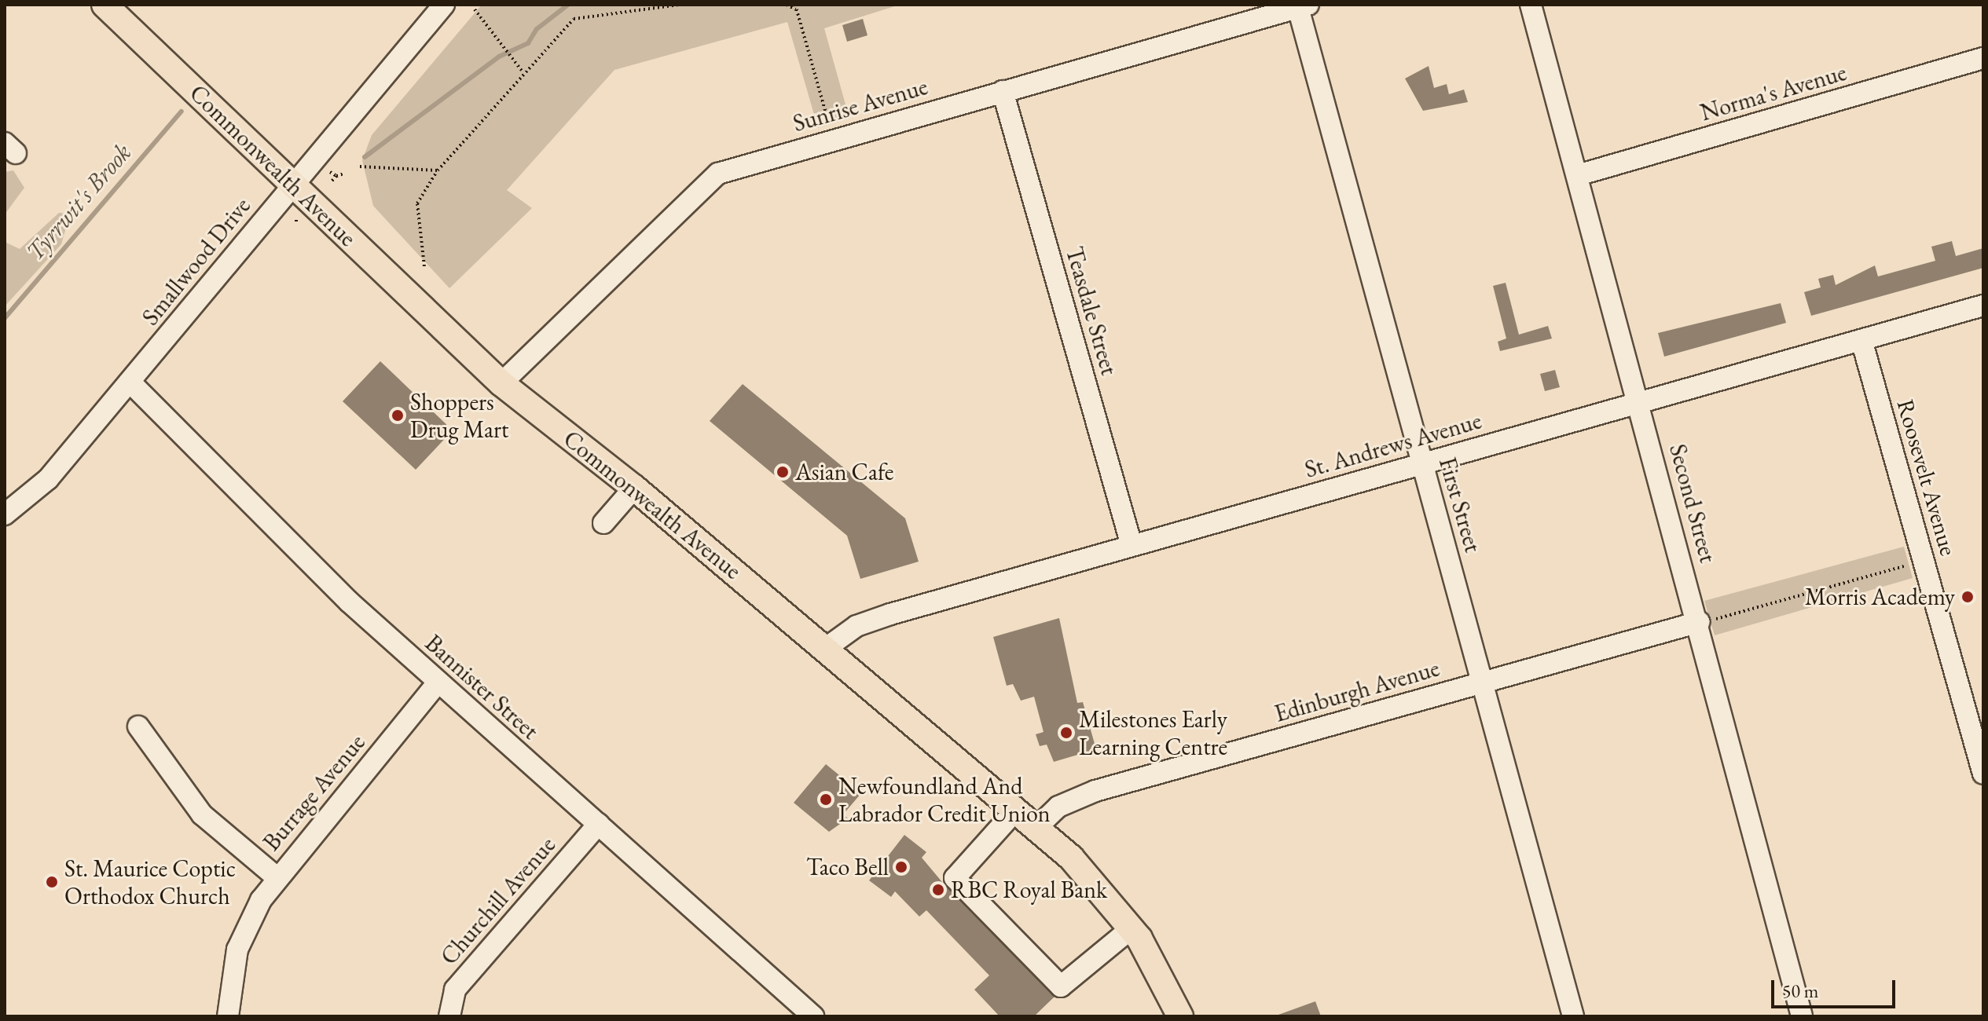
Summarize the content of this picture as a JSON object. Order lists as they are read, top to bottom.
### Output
{
  "streets": {
    "main road": ["Commonwealth Avenue"],
    "street": [
      "Norma's Avenue",
      "Sunrise Avenue",
      "Smallwood Drive",
      "Teasdale Street",
      "St. Andrews Avenue",
      "Roosevelt Avenue",
      "Second Street",
      "First Street",
      "Bannister Street",
      "Edinburgh Avenue",
      "Burrage Avenue",
      "Churchill Avenue"
    ]
  },
  "crossings": [
    ["Norma's Avenue", "Second Street"],
    ["Sunrise Avenue", "Commonwealth Avenue"],
    ["Sunrise Avenue", "Teasdale Street"],
    ["Sunrise Avenue", "First Street"],
    ["Commonwealth Avenue", "Smallwood Drive"],
    ["Commonwealth Avenue", "St. Andrews Avenue"],
    ["Commonwealth Avenue", "Edinburgh Avenue"],
    ["Smallwood Drive", "Bannister Street"],
    ["Teasdale Street", "St. Andrews Avenue"],
    ["St. Andrews Avenue", "Roosevelt Avenue"],
    ["St. Andrews Avenue", "Second Street"],
    ["St. Andrews Avenue", "First Street"],
    ["Second Street", "Edinburgh Avenue"],
    ["First Street", "Edinburgh Avenue"],
    ["Bannister Street", "Burrage Avenue"],
    ["Bannister Street", "Churchill Avenue"]
  ],
  "water": ["Tyrrwit's Brook"],
  "places": [
    "Shoppers Drug Mart",
    "Asian Cafe",
    "Morris Academy",
    "Milestones Early Learning Centre",
    "Newfoundland And Labrador Credit Union",
    "Taco Bell",
    "St. Maurice Coptic Orthodox Church",
    "RBC Royal Bank"
  ],
  "scale_bar": "50 m"
}
